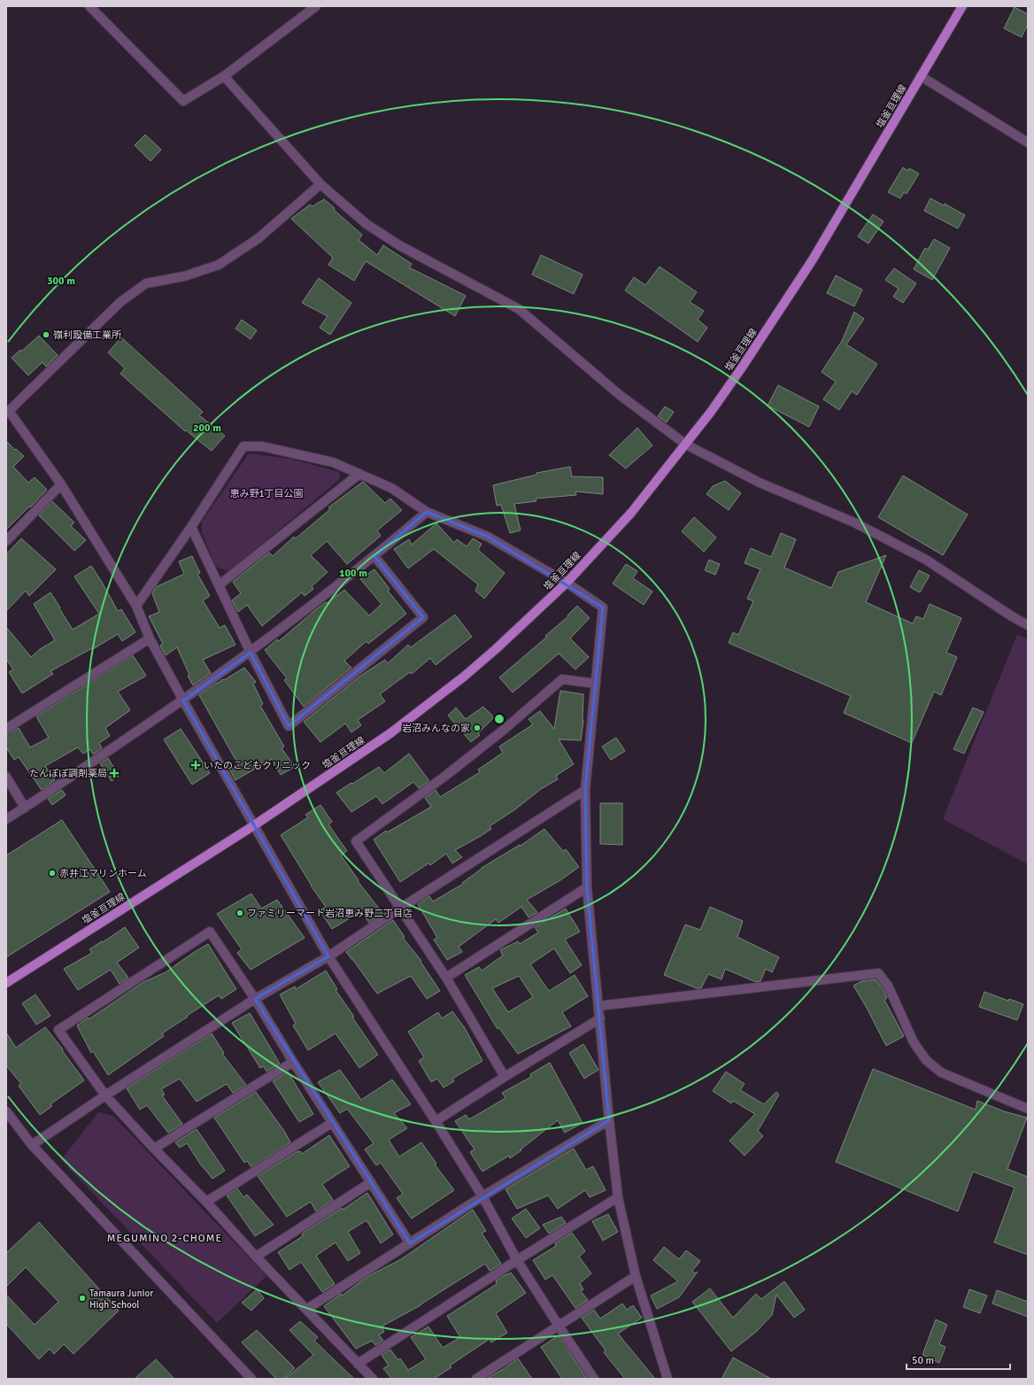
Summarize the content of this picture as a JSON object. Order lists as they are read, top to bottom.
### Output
{
  "streets": {
    "main road": ["塩釜亘理線"]
  },
  "districts": ["MEGUMINO 2-CHOME"],
  "parks": ["恵み野1丁目公園"],
  "places": {
    "other": [
      "嶺利設備工業所",
      "岩沼みんなの家",
      "赤井江マリンホーム",
      "ファミリーマート岩沼恵み野二丁目店",
      "Tamaura Junior High School"
    ],
    "health": ["いたのこどもクリニック", "たんぽぽ調剤薬局"]
  },
  "scale_bar": "50 m",
  "rings": ["300 m", "200 m", "100 m"]
}
